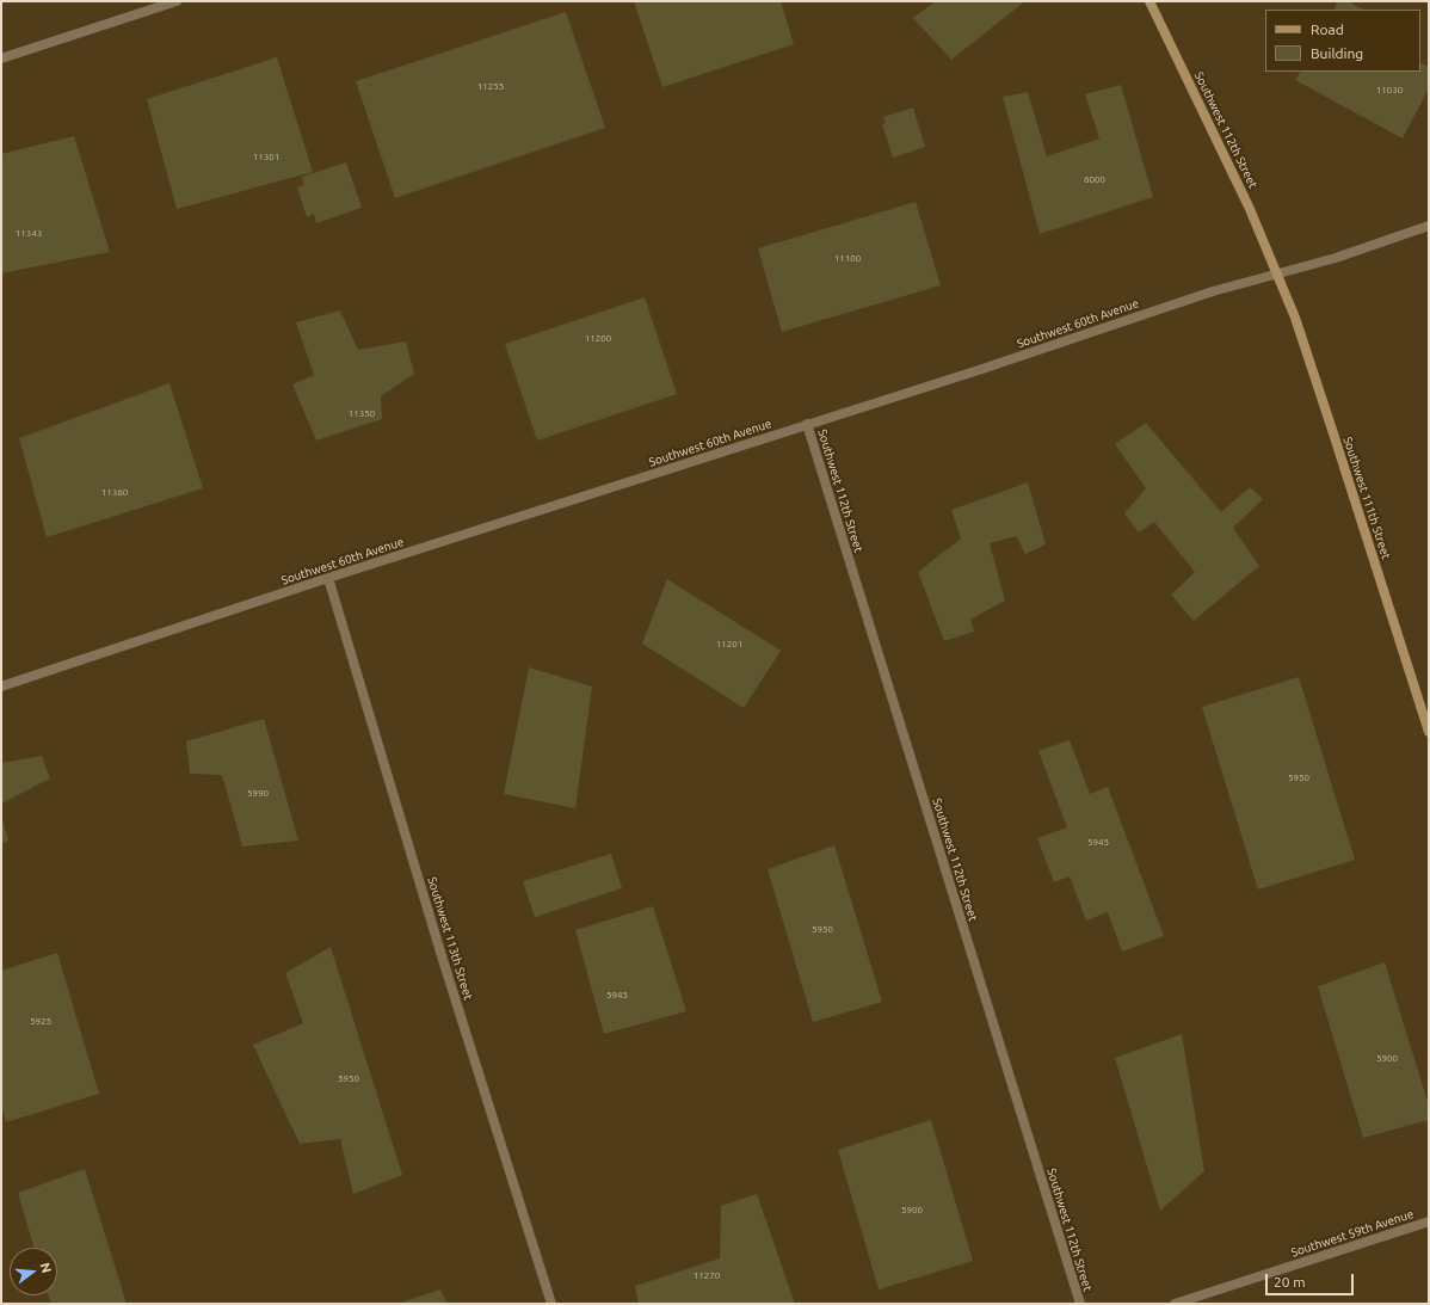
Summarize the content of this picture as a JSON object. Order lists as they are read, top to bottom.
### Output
{
  "streets": {
    "main road": ["Southwest 112th Street", "Southwest 111th Street"],
    "street": ["Southwest 60th Avenue", "Southwest 113th Street", "Southwest 59th Avenue"]
  },
  "crossings": [
    ["Southwest 112th Street", "Southwest 60th Avenue"],
    ["Southwest 112th Street", "Southwest 111th Street"],
    ["Southwest 60th Avenue", "Southwest 111th Street"],
    ["Southwest 60th Avenue", "Southwest 113th Street"]
  ],
  "house_numbers": [
    "11255",
    "11030",
    "11301",
    "6000",
    "11343",
    "11100",
    "11200",
    "11350",
    "11360",
    "11201",
    "5950",
    "5990",
    "5945",
    "5950",
    "5945",
    "5925",
    "5900",
    "5950",
    "5900",
    "11270"
  ],
  "legend": ["Road", "Building"],
  "scale_bar": "20 m",
  "north": "right"
}
